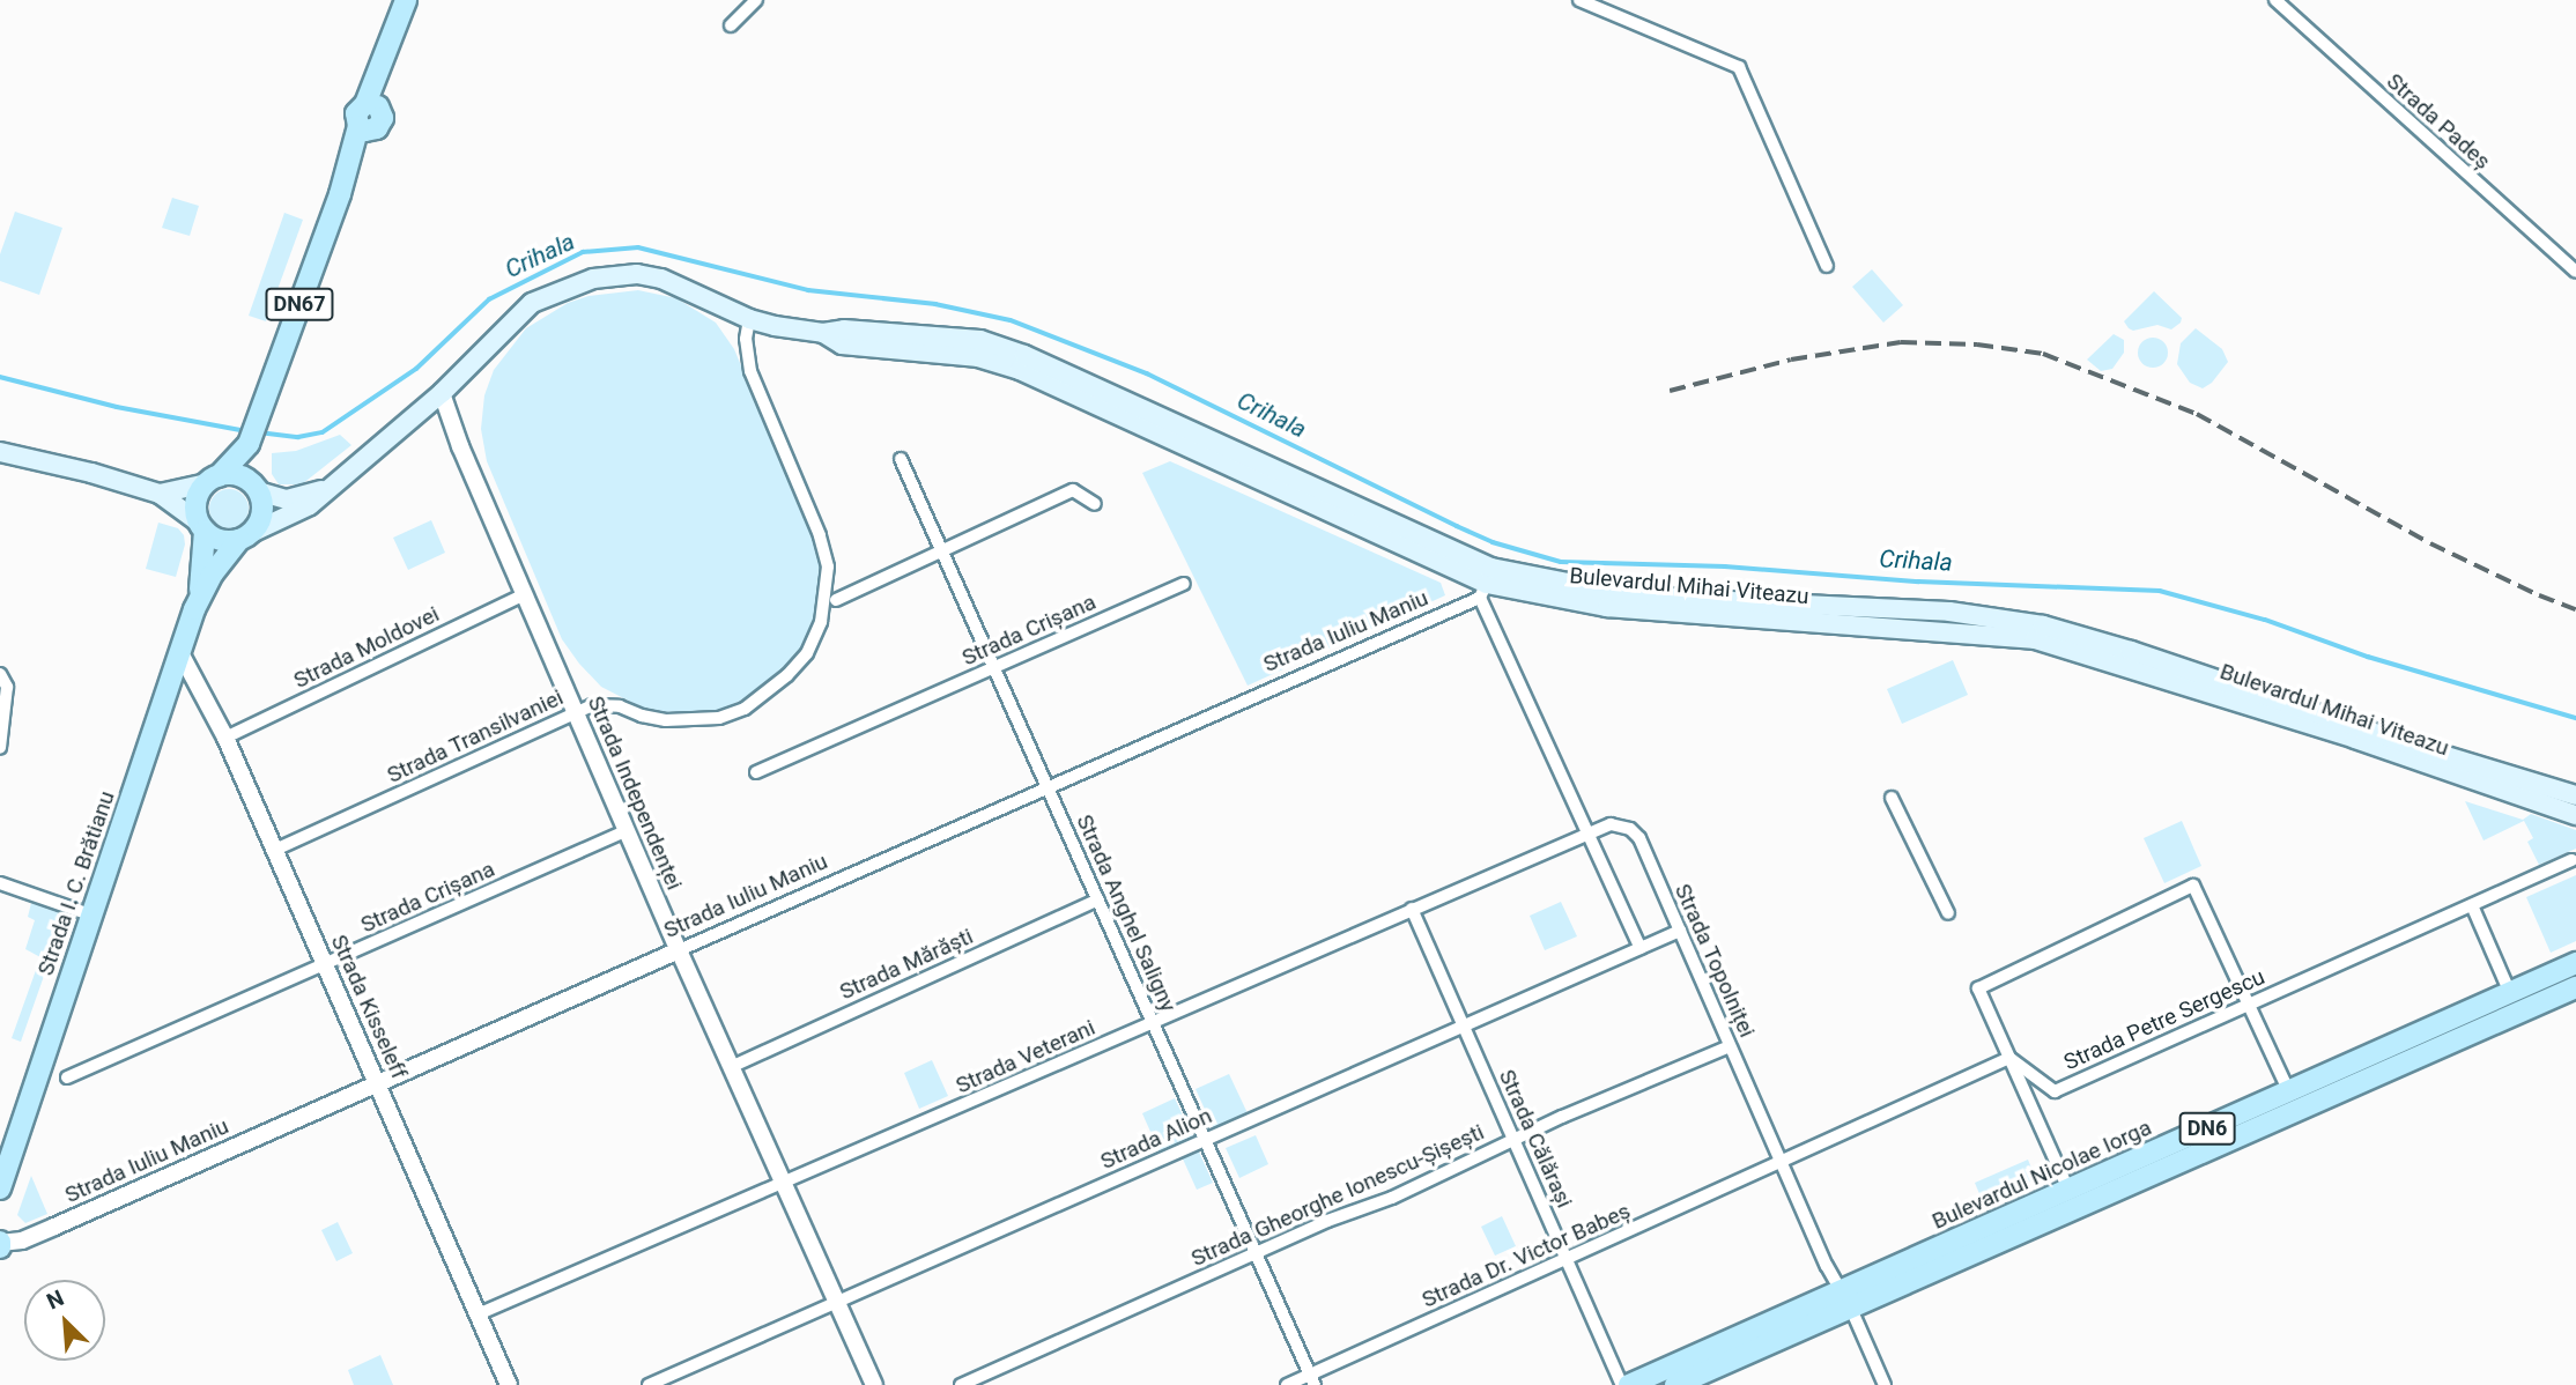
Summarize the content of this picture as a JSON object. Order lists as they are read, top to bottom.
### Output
{
  "streets": {
    "main road": [
      "DN67",
      "Bulevardul Mihai Viteazu",
      "Strada I. C. Brătianu",
      "DN6",
      "Bulevardul Nicolae Iorga"
    ],
    "street": [
      "Strada Padeș",
      "Strada Crișana",
      "Strada Iuliu Maniu",
      "Strada Moldovei",
      "Strada Transilvaniei",
      "Strada Independenței",
      "Strada Anghel Saligny",
      "Strada Topolniței",
      "Strada Mărăști",
      "Strada Kisseleff",
      "Strada Petre Sergescu",
      "Strada Veterani",
      "Strada Alion",
      "Strada Călărași",
      "Strada Gheorghe Ionescu-Șișești",
      "Strada Dr. Victor Babeș"
    ]
  },
  "crossings": [
    ["Bulevardul Mihai Viteazu", "Strada Iuliu Maniu"],
    ["Bulevardul Mihai Viteazu", "Strada Transilvaniei"],
    ["Bulevardul Mihai Viteazu", "Strada Independenței"],
    ["Bulevardul Mihai Viteazu", "Strada I. C. Brătianu"],
    ["Strada Crișana", "Strada Independenței"],
    ["Strada Crișana", "Strada Anghel Saligny"],
    ["Strada Crișana", "Strada Kisseleff"],
    ["Strada Iuliu Maniu", "Strada Independenței"],
    ["Strada Iuliu Maniu", "Strada Anghel Saligny"],
    ["Strada Iuliu Maniu", "Strada Kisseleff"],
    ["Strada Moldovei", "Strada Independenței"],
    ["Strada Moldovei", "Strada Kisseleff"],
    ["Strada Transilvaniei", "Strada Independenței"],
    ["Strada Transilvaniei", "Strada Kisseleff"],
    ["Strada Independenței", "Strada Mărăști"],
    ["Strada Independenței", "Strada Veterani"],
    ["Strada Independenței", "Strada Alion"],
    ["Strada I. C. Brătianu", "Strada Kisseleff"],
    ["Strada Anghel Saligny", "Strada Mărăști"],
    ["Strada Anghel Saligny", "Strada Veterani"],
    ["Strada Anghel Saligny", "Strada Alion"],
    ["Strada Anghel Saligny", "Strada Gheorghe Ionescu-Șișești"],
    ["Strada Anghel Saligny", "Strada Dr. Victor Babeș"],
    ["Strada Topolniței", "Strada Veterani"],
    ["Strada Topolniței", "DN6"],
    ["Strada Topolniței", "Strada Alion"],
    ["Strada Topolniței", "Bulevardul Nicolae Iorga"],
    ["Strada Topolniței", "Strada Gheorghe Ionescu-Șișești"],
    ["Strada Topolniței", "Strada Dr. Victor Babeș"],
    ["Strada Kisseleff", "Strada Veterani"],
    ["Strada Veterani", "Strada Călărași"],
    ["DN6", "Bulevardul Nicolae Iorga"],
    ["Strada Alion", "Strada Călărași"],
    ["Strada Călărași", "Strada Gheorghe Ionescu-Șișești"],
    ["Strada Călărași", "Strada Dr. Victor Babeș"]
  ],
  "water": ["Crihala"],
  "north": "top left"
}
